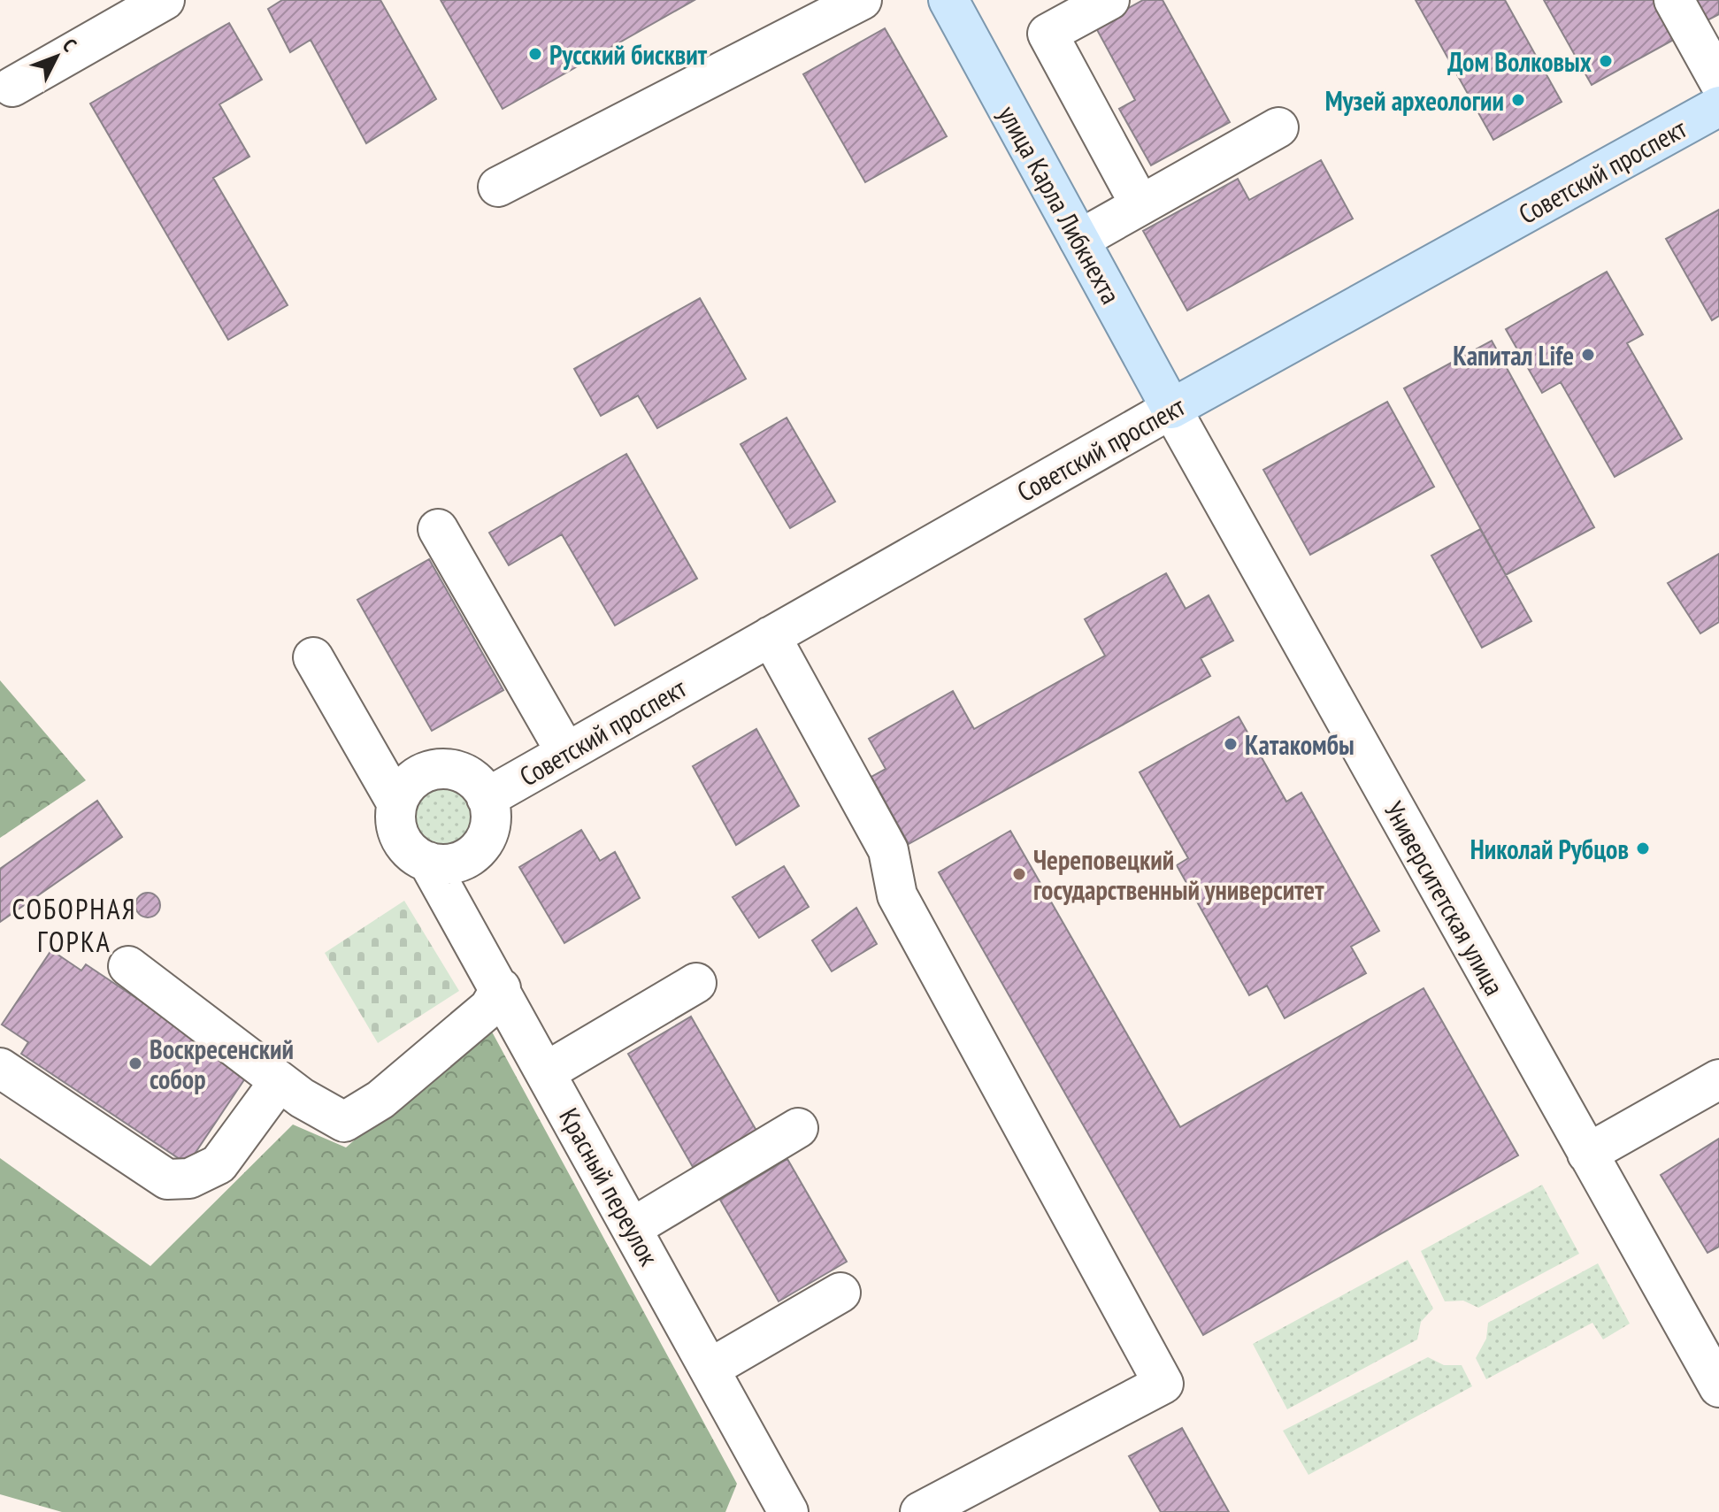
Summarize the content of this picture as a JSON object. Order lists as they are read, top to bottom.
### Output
{
  "streets": {
    "main road": ["Советский проспект", "улица Карла Либкнехта"],
    "street": ["Университетская улица", "Красный переулок"]
  },
  "crossings": [
    ["Советский проспект", "улица Карла Либкнехта"],
    ["Советский проспект", "Университетская улица"],
    ["Советский проспект", "Красный переулок"],
    ["улица Карла Либкнехта", "Университетская улица"]
  ],
  "districts": ["СОБОРНАЯ ГОРКА"],
  "places": [
    "Русский бисквит",
    "Дом Волковых",
    "Музей археологии",
    "Капитал Life",
    "Катакомбы",
    "Николай Рубцов",
    "Череповецкий государственный университет",
    "Воскресенский собор"
  ],
  "north": "top right"
}
